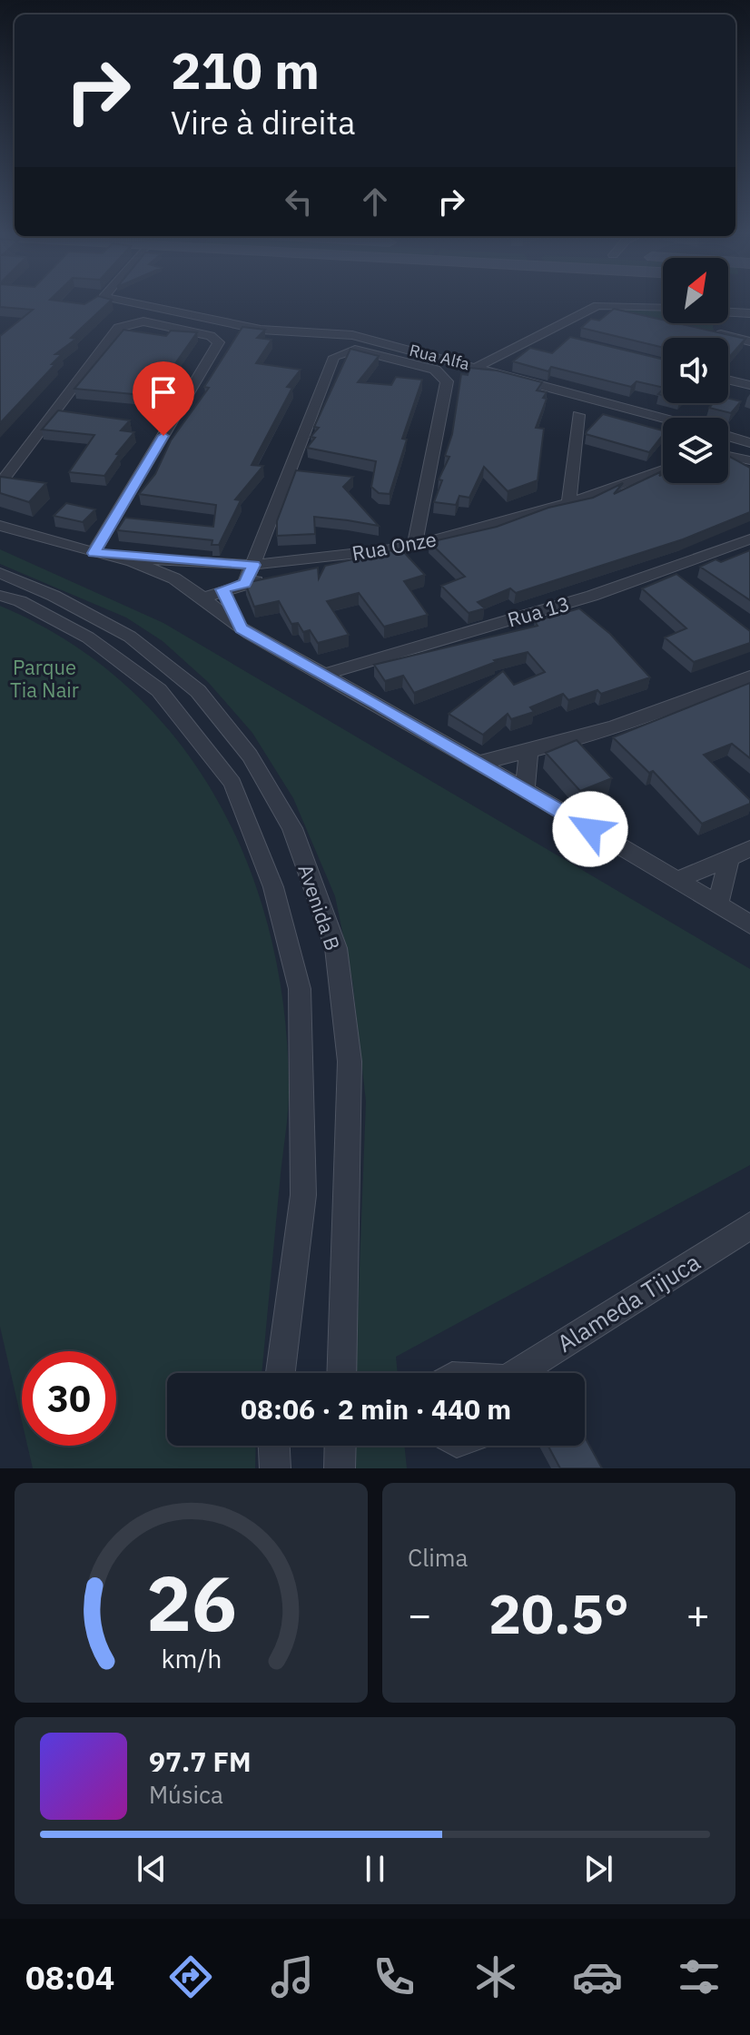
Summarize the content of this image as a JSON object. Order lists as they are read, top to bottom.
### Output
{
  "streets": {
    "street": [
      "Rua Alfa",
      "Rua Onze",
      "Rua 13",
      "Avenida B",
      "Alameda Tijuca"
    ]
  },
  "parks": ["Parque Tia Nair"],
  "north": "top right",
  "page": {
    "turn": ["210 m", "Vire à direita"],
    "limit": "30",
    "trip": "08:06 · 2 min · 440 m",
    "tile": "Clima",
    "heat": ["−", "20.5°", "+"],
    "song": ["97.7 FM", "Música"],
    "tabs": "08:04",
    "gauge": ["26", "km/h"]
  }
}
